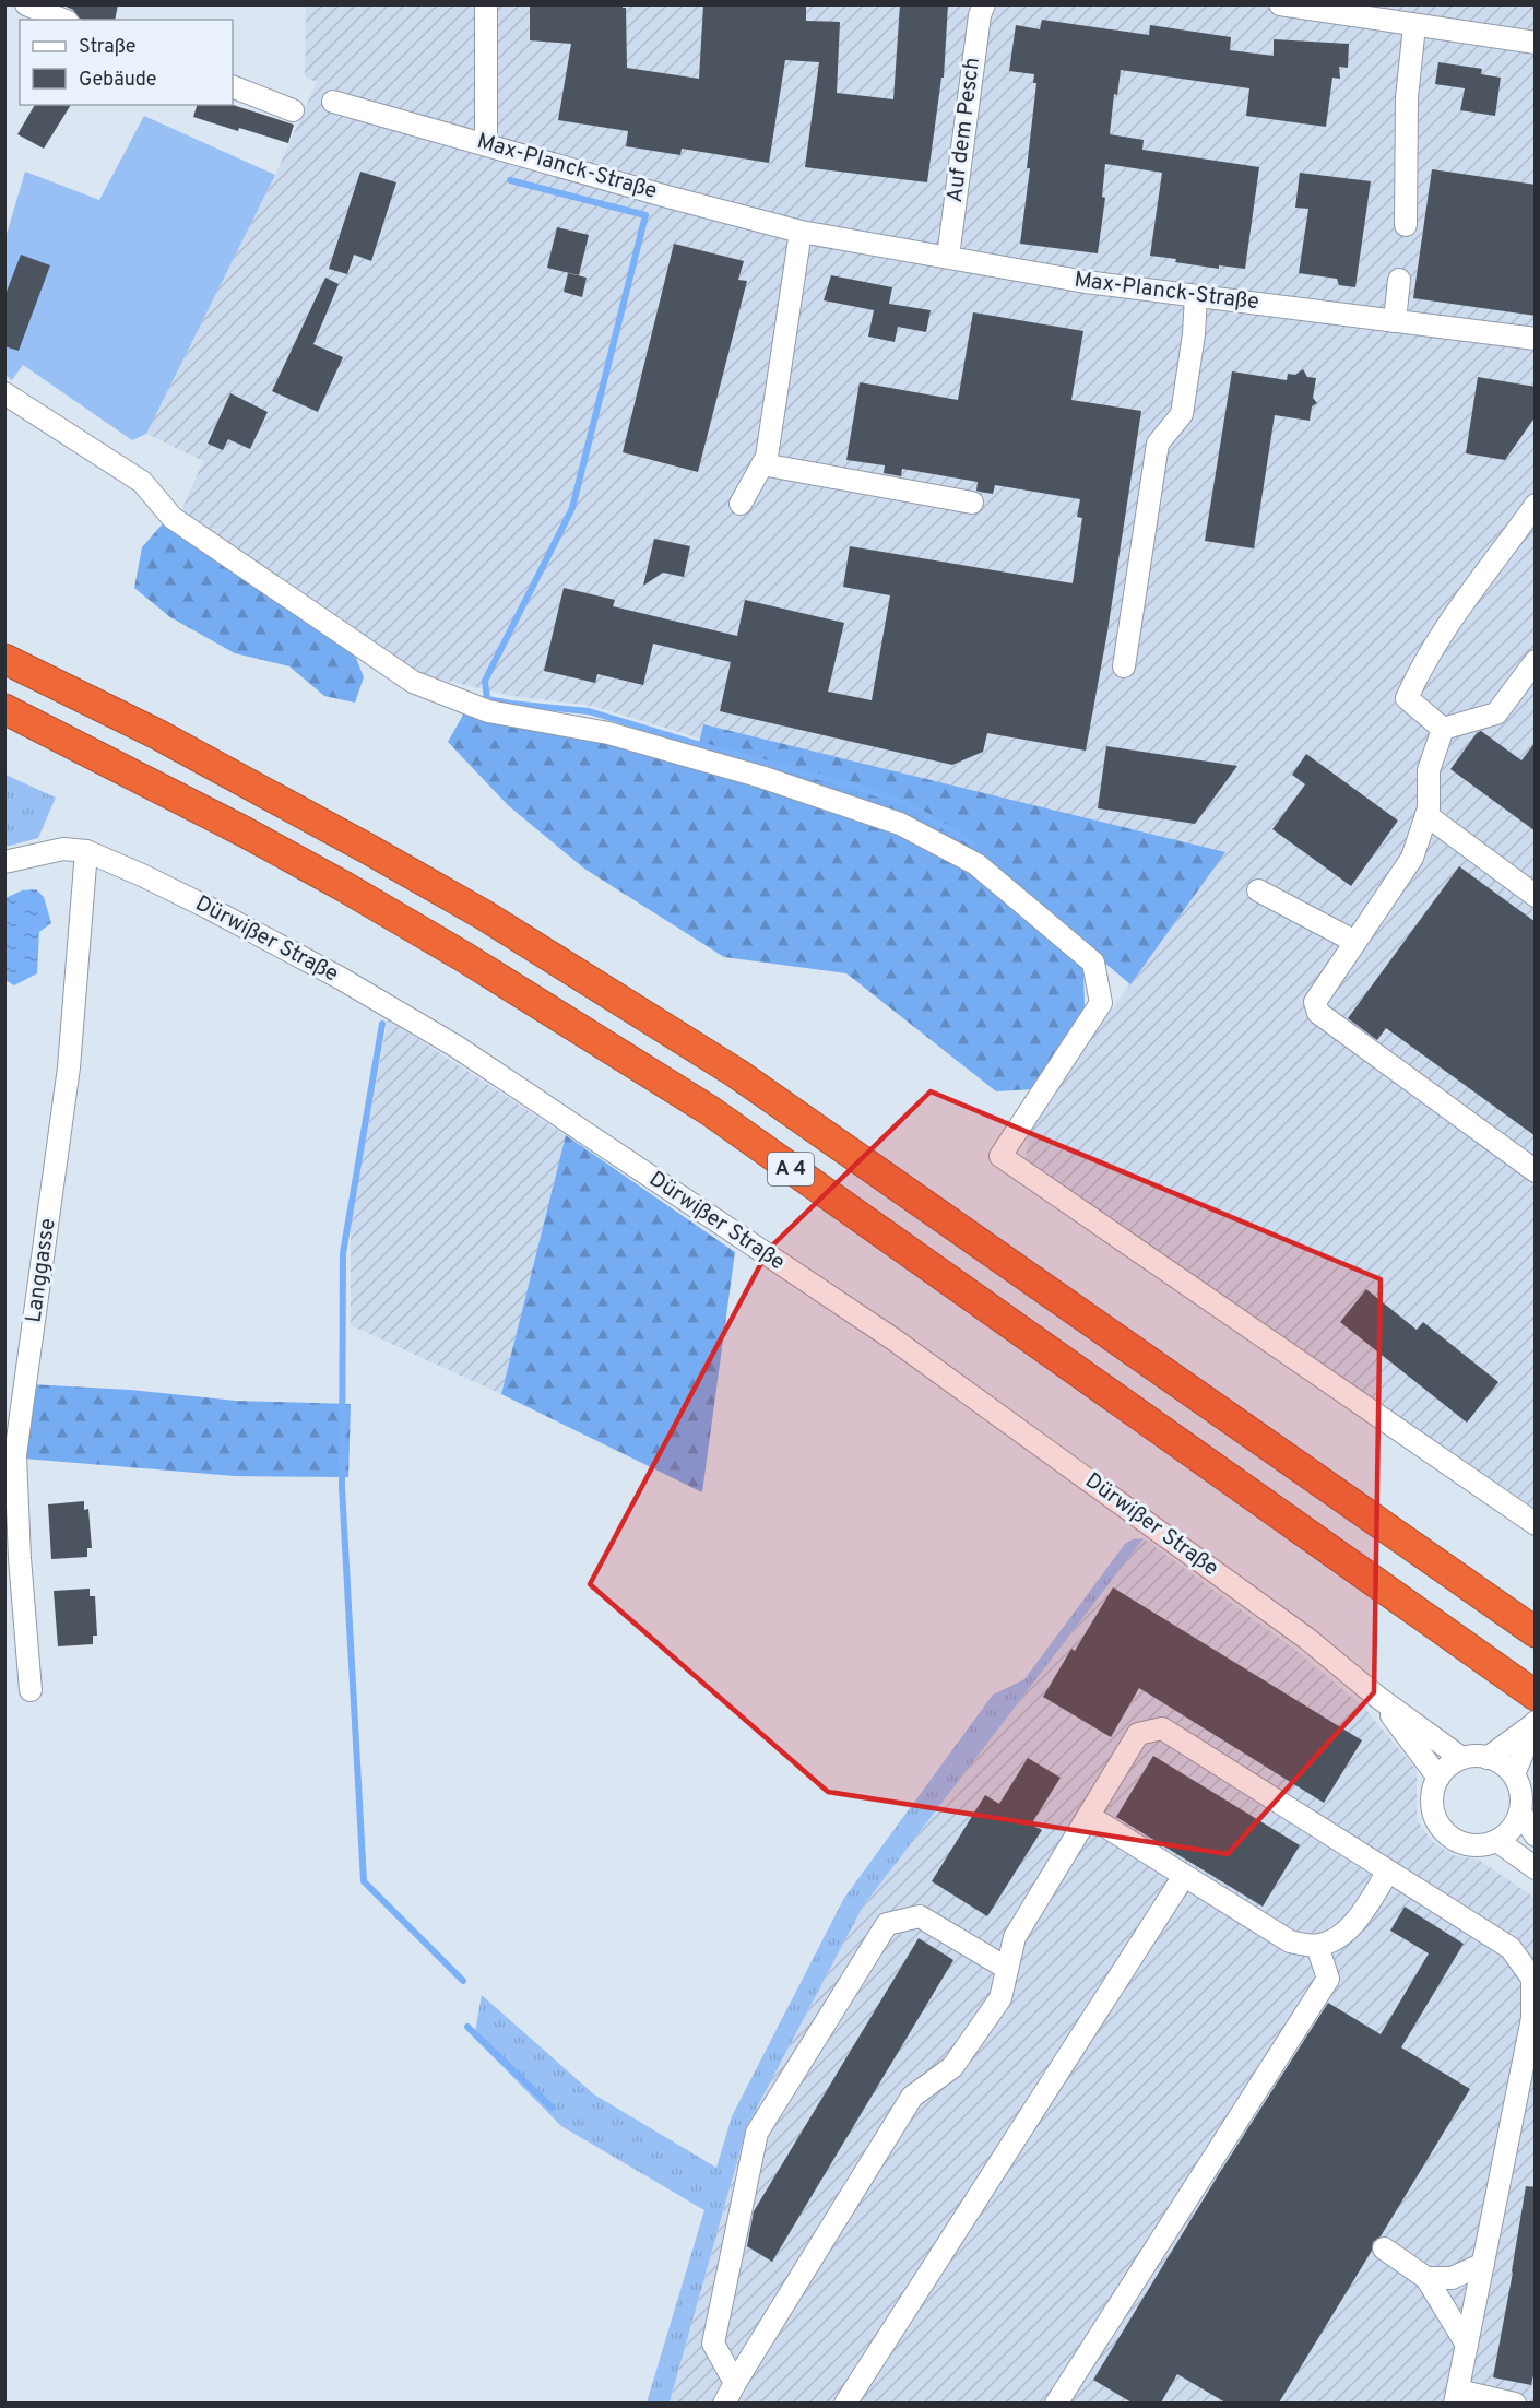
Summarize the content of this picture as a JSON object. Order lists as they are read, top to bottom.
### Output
{
  "streets": {
    "highway": ["A 4"],
    "street": [
      "Auf dem Pesch",
      "Max-Planck-Straße",
      "Dürwißer Straße",
      "Langgasse"
    ]
  },
  "crossings": [
    ["Auf dem Pesch", "Max-Planck-Straße"],
    ["Dürwißer Straße", "Langgasse"]
  ],
  "legend": ["Straße", "Gebäude"]
}
